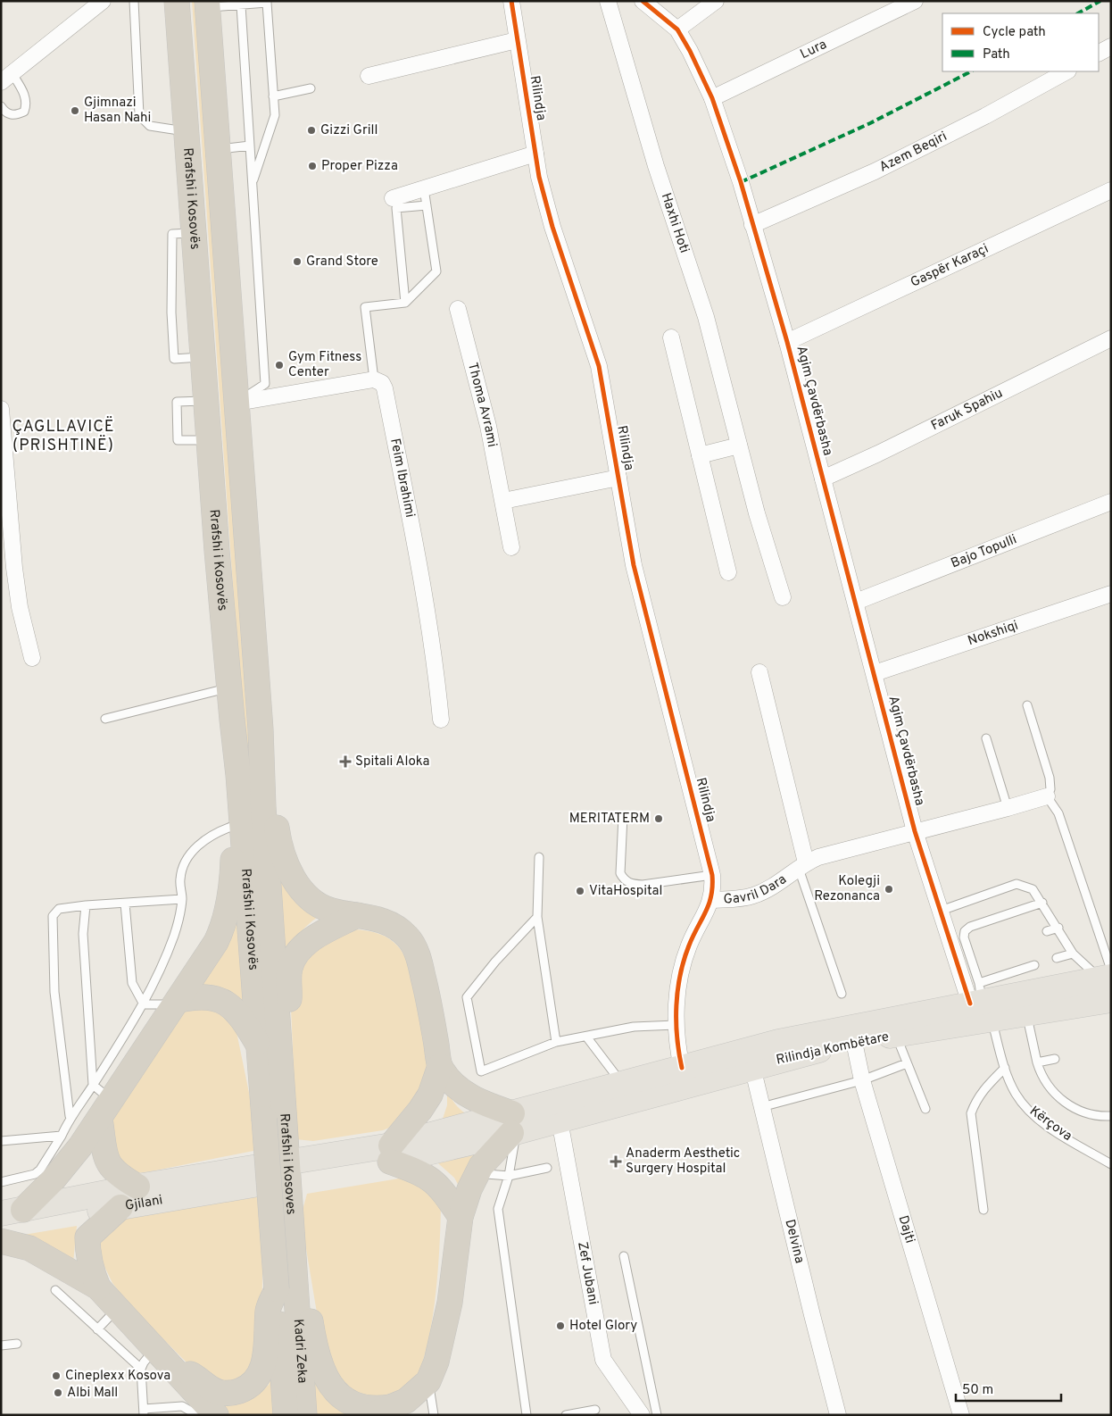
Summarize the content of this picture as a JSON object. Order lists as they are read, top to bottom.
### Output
{
  "streets": {
    "highway": ["Rrafshi i Kosovës", "Rrafshi i Kosoves", "Kadri Zeka"],
    "main road": ["Rilindja Kombëtare", "Gjilani"],
    "street": [
      "Lura",
      "Rilindja",
      "Azem Beqiri",
      "Haxhi Hoti",
      "Gaspër Karaçi",
      "Agim Çavdërbasha",
      "Thoma Avrami",
      "Faruk Spahiu",
      "Feim Ibrahimi",
      "Bajo Topulli",
      "Nokshiqi",
      "Gavril Dara",
      "Dajti",
      "Delvina",
      "Zef Jubani"
    ],
    "lane": ["Kërçova"]
  },
  "crossings": [
    ["Lura", "Agim Çavdërbasha"],
    ["Rilindja", "Gavril Dara"],
    ["Azem Beqiri", "Agim Çavdërbasha"],
    ["Rrafshi i Kosovës", "Rrafshi i Kosoves"],
    ["Gaspër Karaçi", "Agim Çavdërbasha"],
    ["Agim Çavdërbasha", "Faruk Spahiu"],
    ["Agim Çavdërbasha", "Bajo Topulli"],
    ["Agim Çavdërbasha", "Nokshiqi"],
    ["Agim Çavdërbasha", "Gavril Dara"],
    ["Agim Çavdërbasha", "Rilindja Kombëtare"],
    ["Agim Çavdërbasha", "Kërçova"],
    ["Gavril Dara", "Rilindja Kombëtare"],
    ["Rilindja Kombëtare", "Kërçova"],
    ["Rilindja Kombëtare", "Dajti"],
    ["Rilindja Kombëtare", "Delvina"],
    ["Rilindja Kombëtare", "Zef Jubani"],
    ["Rrafshi i Kosoves", "Gjilani"],
    ["Rrafshi i Kosoves", "Kadri Zeka"]
  ],
  "districts": ["ÇAGLLAVICË (PRISHTINË)"],
  "places": {
    "other": [
      "Gjimnazi Hasan Nahi",
      "Gizzi Grill",
      "Proper Pizza",
      "Grand Store",
      "Gym Fitness Center",
      "MERITATERM",
      "Kolegji Rezonanca",
      "VitaHospital",
      "Hotel Glory",
      "Cineplexx Kosova",
      "Albi Mall"
    ],
    "health": ["Spitali Aloka", "Anaderm Aesthetic Surgery Hospital"]
  },
  "legend": ["Cycle path", "Path"],
  "scale_bar": "50 m"
}
